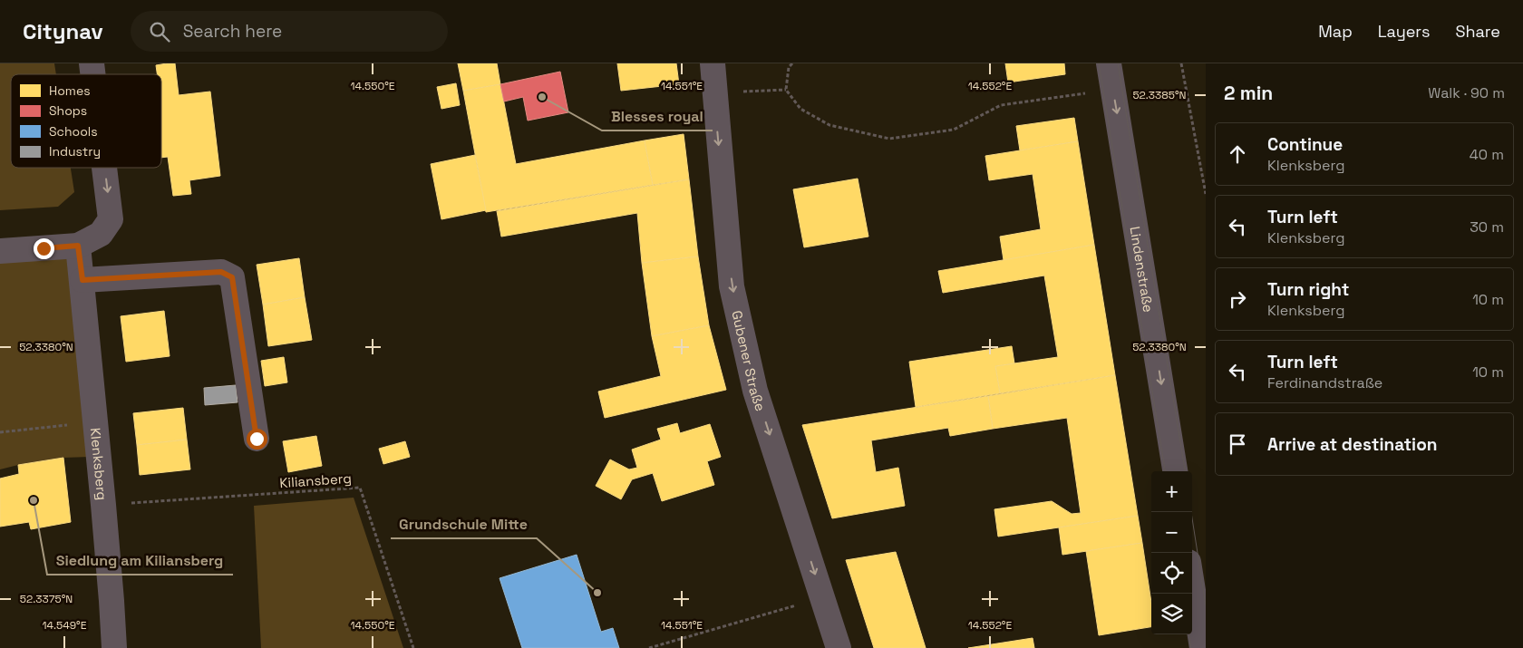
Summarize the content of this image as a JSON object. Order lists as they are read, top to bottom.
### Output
{
  "streets": {
    "street": ["Lindenstraße", "Gubener Straße", "Klenksberg"],
    "path": ["Kiliansberg"]
  },
  "crossings": [
    ["Klenksberg", "Kiliansberg"]
  ],
  "one_way": ["Lindenstraße", "Gubener Straße"],
  "places": ["Blesses royal", "Siedlung am Kiliansberg", "Grundschule Mitte"],
  "legend": [
    "Homes",
    "Shops",
    "Schools",
    "Industry"
  ],
  "page": {
    "header": "Citynav",
    "search": "Search here",
    "nav": ["Map", "Layers", "Share"],
    "heading": ["2 min", "Walk · 90 m"],
    "list": [
      ["Continue", "Klenksberg", "40 m"],
      ["Turn left", "Klenksberg", "30 m"],
      ["Turn right", "Klenksberg", "10 m"],
      ["Turn left", "Ferdinandstraße", "10 m"],
      "Arrive at destination"
    ],
    "map_buttons": ["+", "−"]
  },
  "coordinates": [
    "14.550°E",
    "14.551°E",
    "14.552°E",
    "52.3385°N",
    "52.3380°N",
    "52.3375°N",
    "14.549°E"
  ]
}
